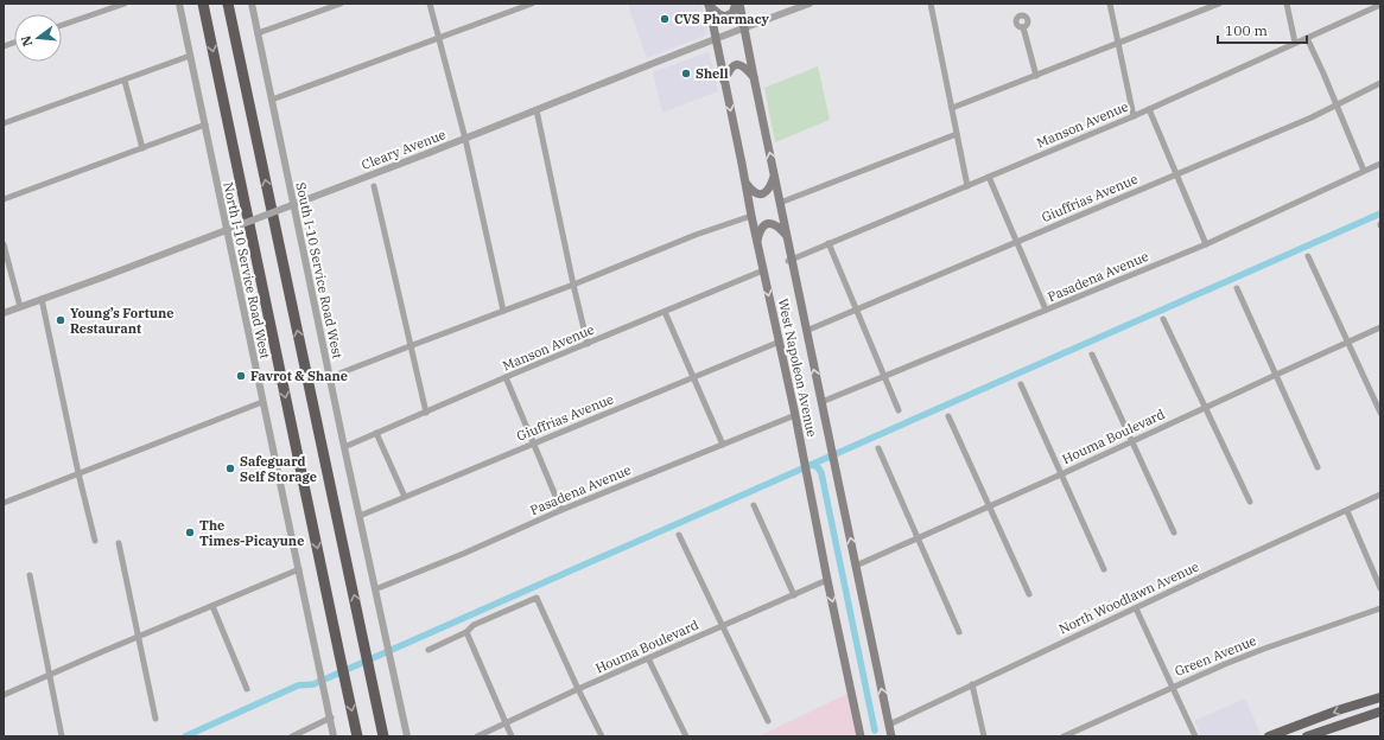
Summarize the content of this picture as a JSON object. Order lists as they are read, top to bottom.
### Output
{
  "streets": {
    "main road": ["West Napoleon Avenue"],
    "street": [
      "Manson Avenue",
      "Cleary Avenue",
      "Giuffrias Avenue",
      "North I-10 Service Road West",
      "South I-10 Service Road West",
      "Pasadena Avenue",
      "Houma Boulevard",
      "North Woodlawn Avenue",
      "Green Avenue"
    ]
  },
  "crossings": [
    ["Manson Avenue", "South I-10 Service Road West"],
    ["Manson Avenue", "West Napoleon Avenue"],
    ["Cleary Avenue", "West Napoleon Avenue"],
    ["Giuffrias Avenue", "South I-10 Service Road West"],
    ["Giuffrias Avenue", "West Napoleon Avenue"],
    ["South I-10 Service Road West", "Pasadena Avenue"],
    ["Pasadena Avenue", "West Napoleon Avenue"],
    ["West Napoleon Avenue", "Houma Boulevard"],
    ["West Napoleon Avenue", "North Woodlawn Avenue"]
  ],
  "places": [
    "CVS Pharmacy",
    "Shell",
    "Young’s Fortune Restaurant",
    "Favrot & Shane",
    "Safeguard Self Storage",
    "The Times-Picayune"
  ],
  "scale_bar": "100 m",
  "north": "left"
}
